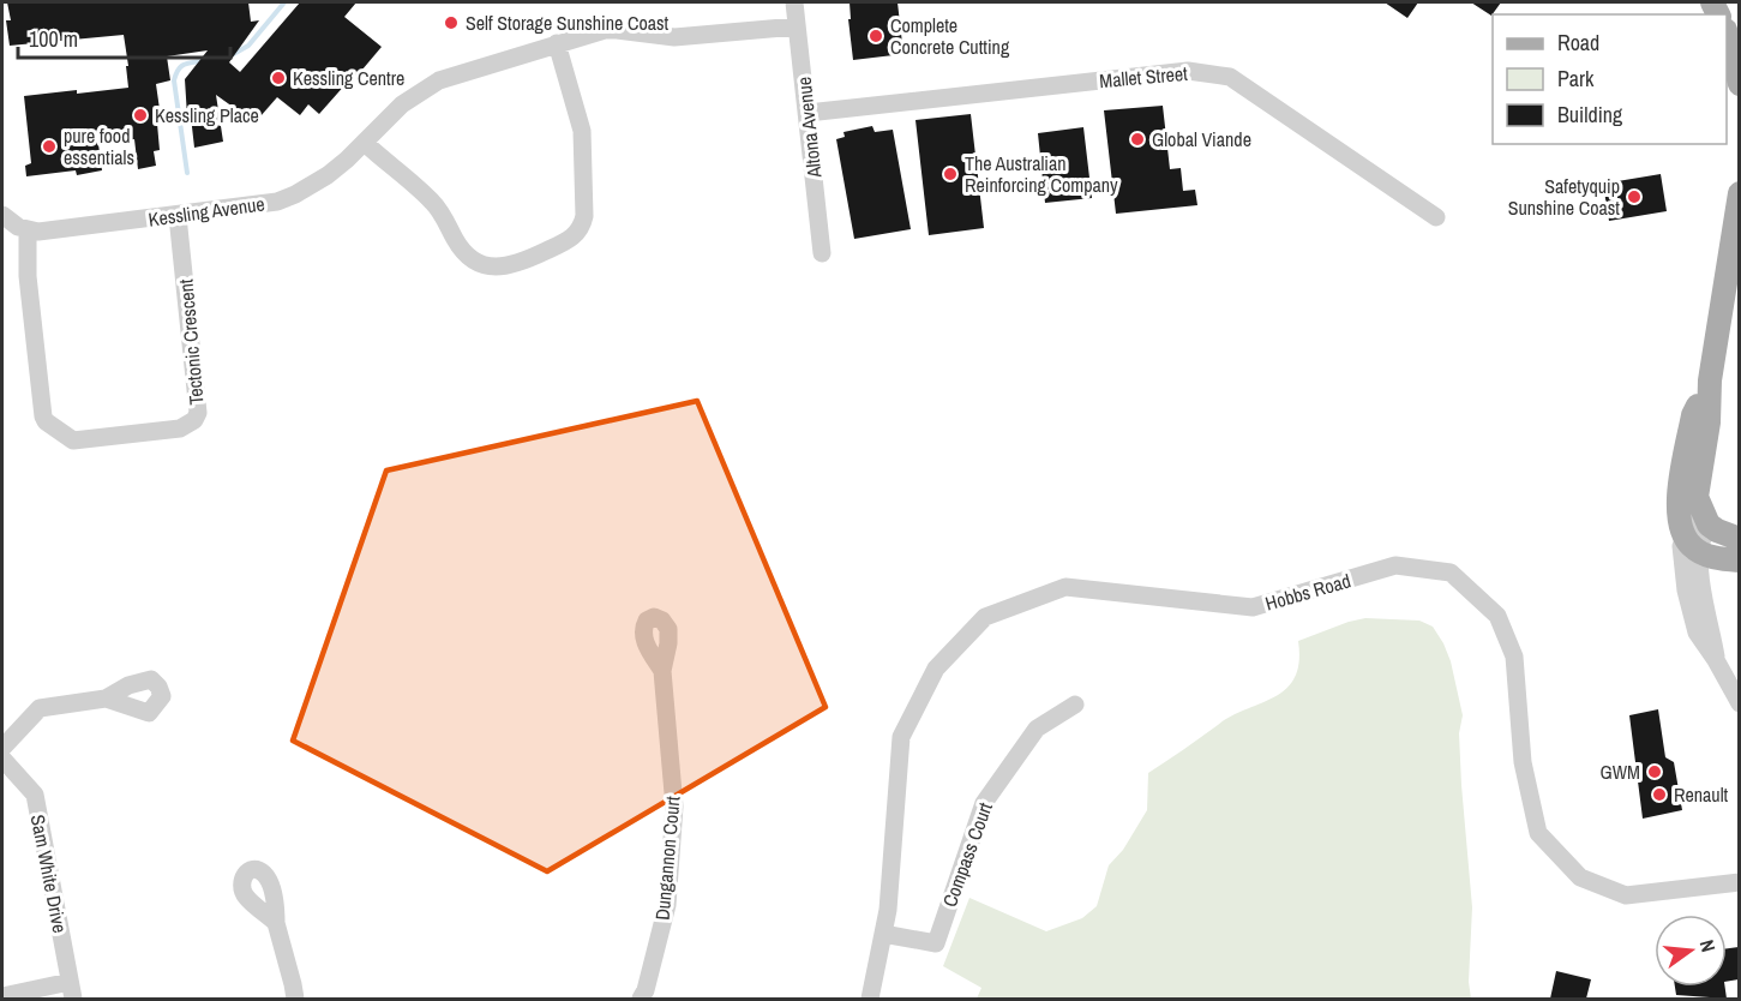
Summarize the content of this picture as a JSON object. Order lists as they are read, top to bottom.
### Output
{
  "streets": {
    "street": [
      "Mallet Street",
      "Altona Avenue",
      "Kessling Avenue",
      "Tectonic Crescent",
      "Hobbs Road",
      "Compass Court",
      "Dungannon Court",
      "Sam White Drive"
    ]
  },
  "crossings": [
    ["Mallet Street", "Altona Avenue"],
    ["Altona Avenue", "Kessling Avenue"],
    ["Kessling Avenue", "Tectonic Crescent"],
    ["Hobbs Road", "Compass Court"]
  ],
  "places": [
    "Self Storage Sunshine Coast",
    "Complete Concrete Cutting",
    "Kessling Centre",
    "Kessling Place",
    "Global Viande",
    "pure food essentials",
    "The Australian Reinforcing Company",
    "Safetyquip Sunshine Coast",
    "GWM",
    "Renault"
  ],
  "legend": ["Road", "Park", "Building"],
  "scale_bar": "100 m",
  "north": "right"
}
